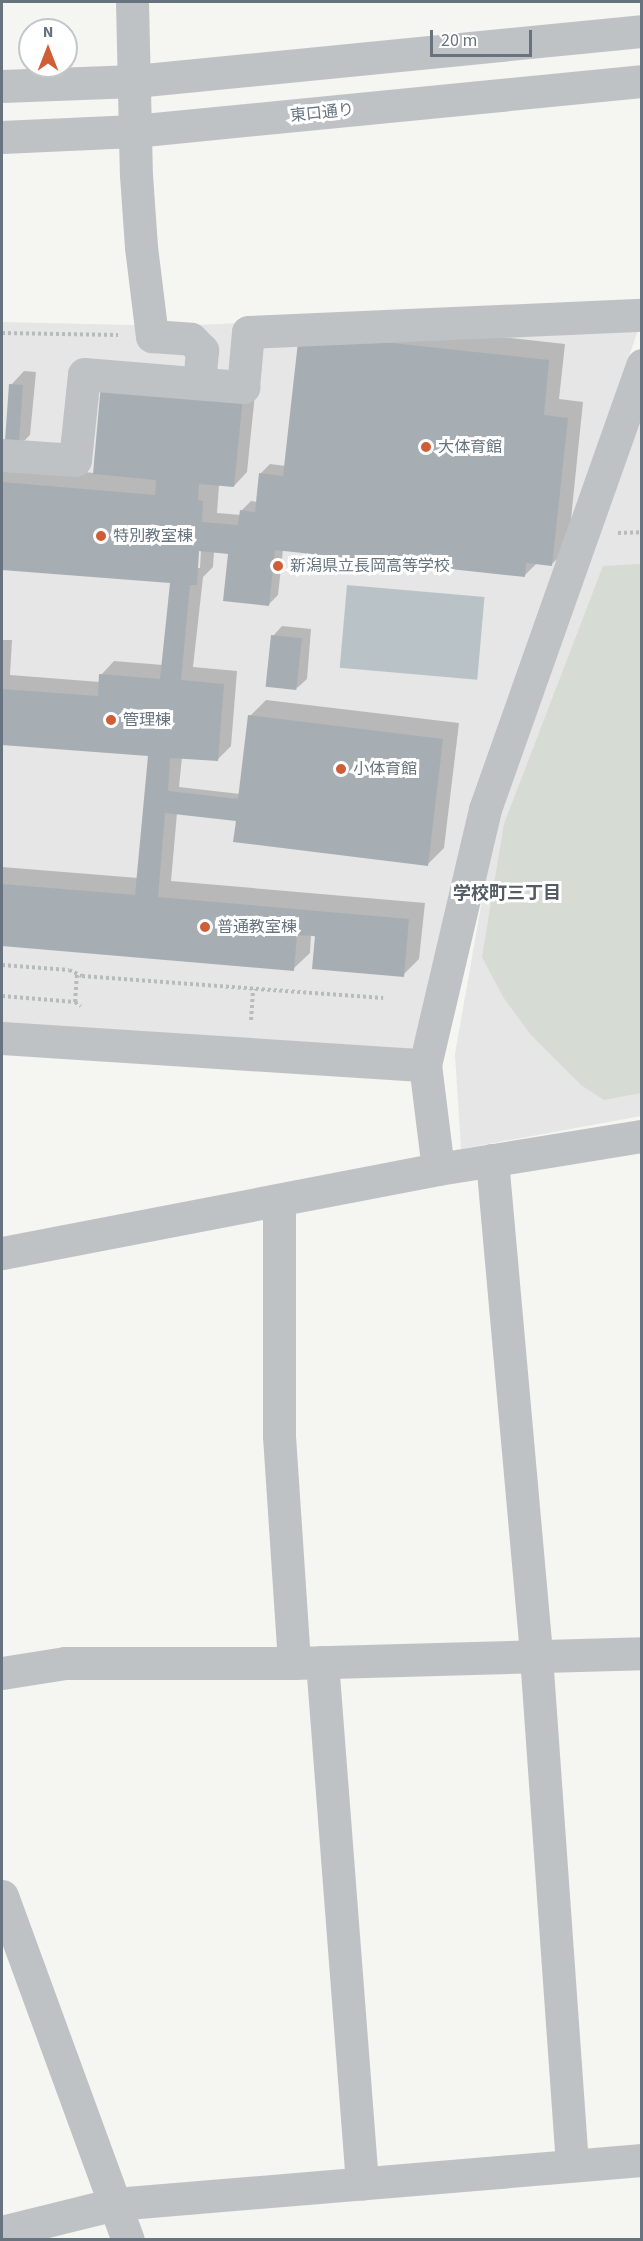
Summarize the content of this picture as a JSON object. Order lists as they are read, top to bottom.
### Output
{
  "streets": {
    "street": ["東口通り"]
  },
  "districts": ["学校町三丁目"],
  "places": [
    "大体育館",
    "特別教室棟",
    "新潟県立長岡高等学校",
    "管理棟",
    "小体育館",
    "普通教室棟"
  ],
  "scale_bar": "20 m",
  "north": "top"
}
